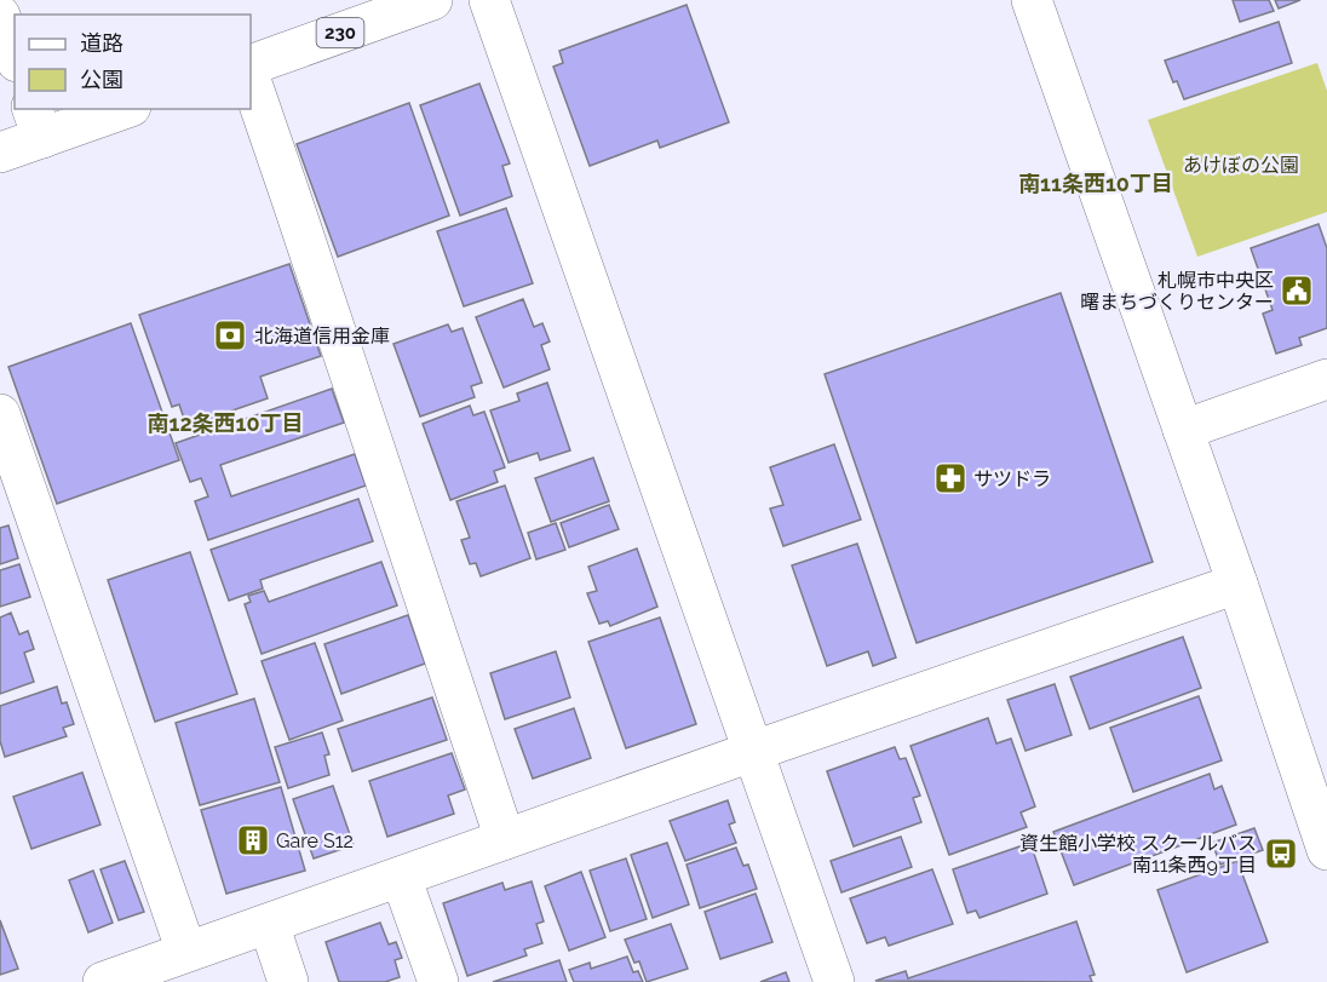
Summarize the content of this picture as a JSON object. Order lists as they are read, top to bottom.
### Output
{
  "streets": {
    "main road": ["230"]
  },
  "districts": ["南11条西10丁目", "南12条西10丁目"],
  "parks": ["あけぼの公園"],
  "places": {
    "public building": ["札幌市中央区 曙まちづくりセンター"],
    "bank": ["北海道信用金庫"],
    "pharmacy": ["サツドラ"],
    "building": ["Gare S12"],
    "bus stop": ["資生館小学校 スクールバス 南11条西9丁目"]
  },
  "legend": ["道路", "公園"]
}
